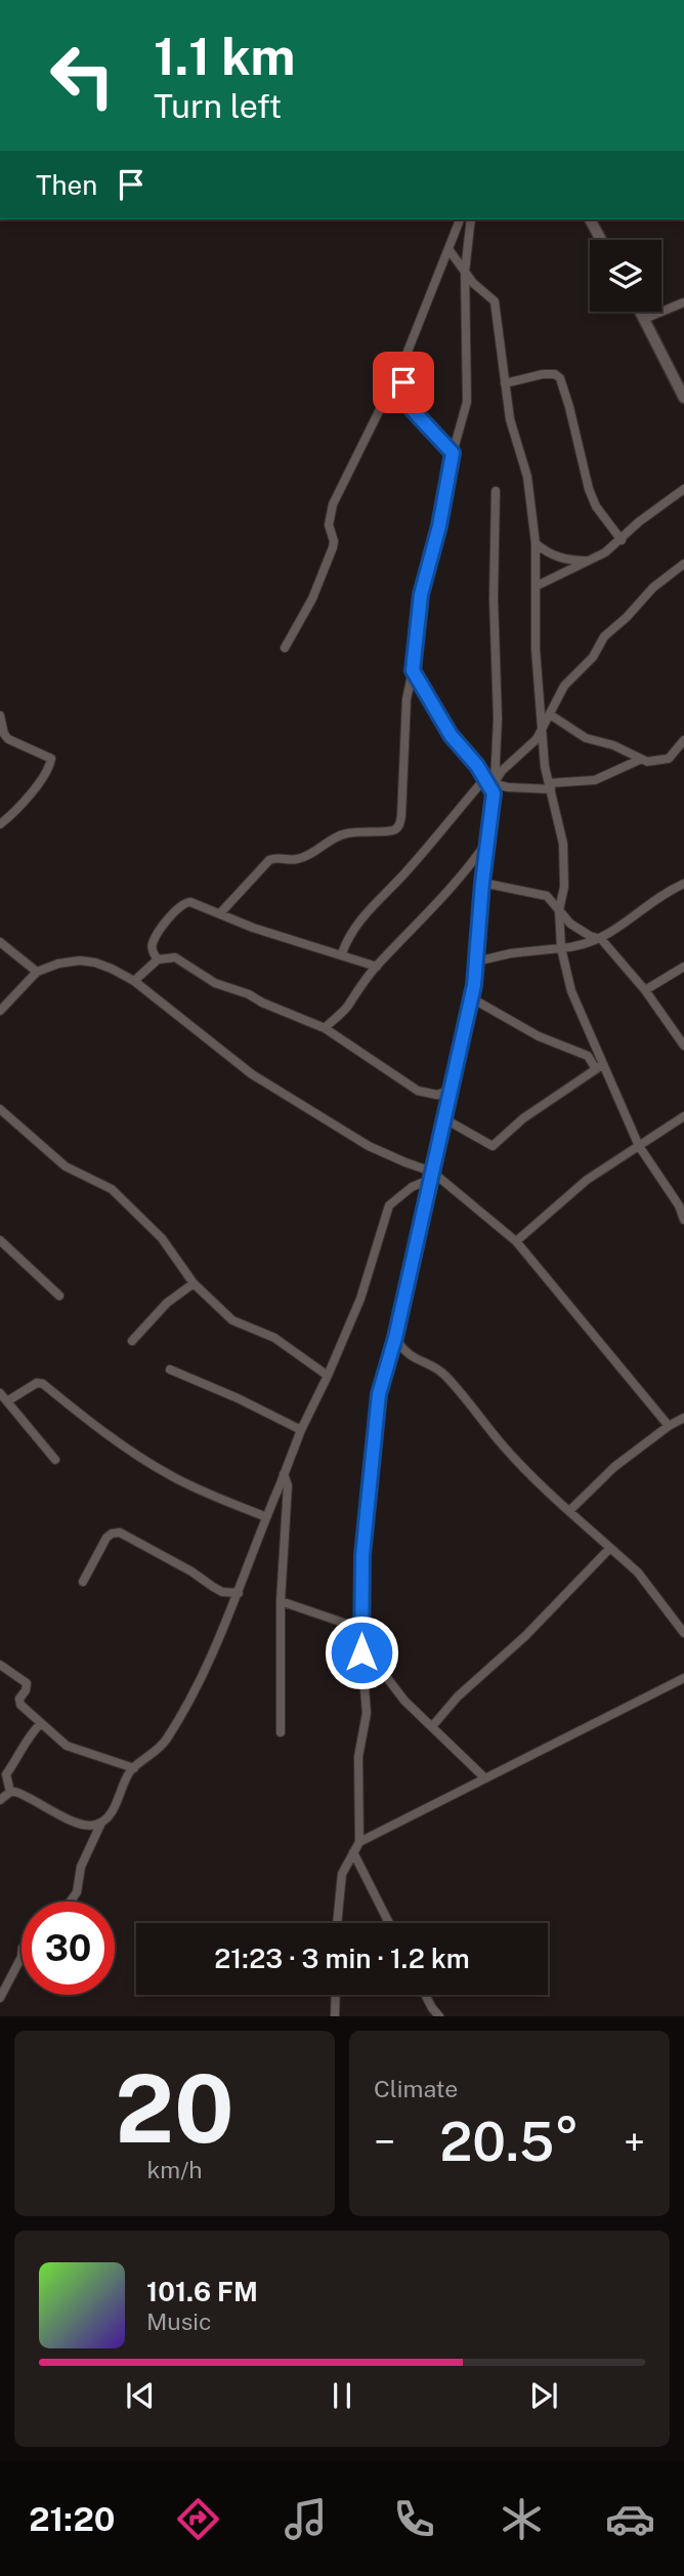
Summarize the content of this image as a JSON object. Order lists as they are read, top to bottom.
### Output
{
  "page": {
    "turn": ["1.1 km", "Turn left"],
    "then": "Then",
    "limit": "30",
    "trip": "21:23 · 3 min · 1.2 km",
    "tile": [
      ["20", "km/h"],
      "Climate"
    ],
    "heat": ["−", "20.5°", "+"],
    "song": ["101.6 FM", "Music"],
    "tabs": "21:20"
  }
}
